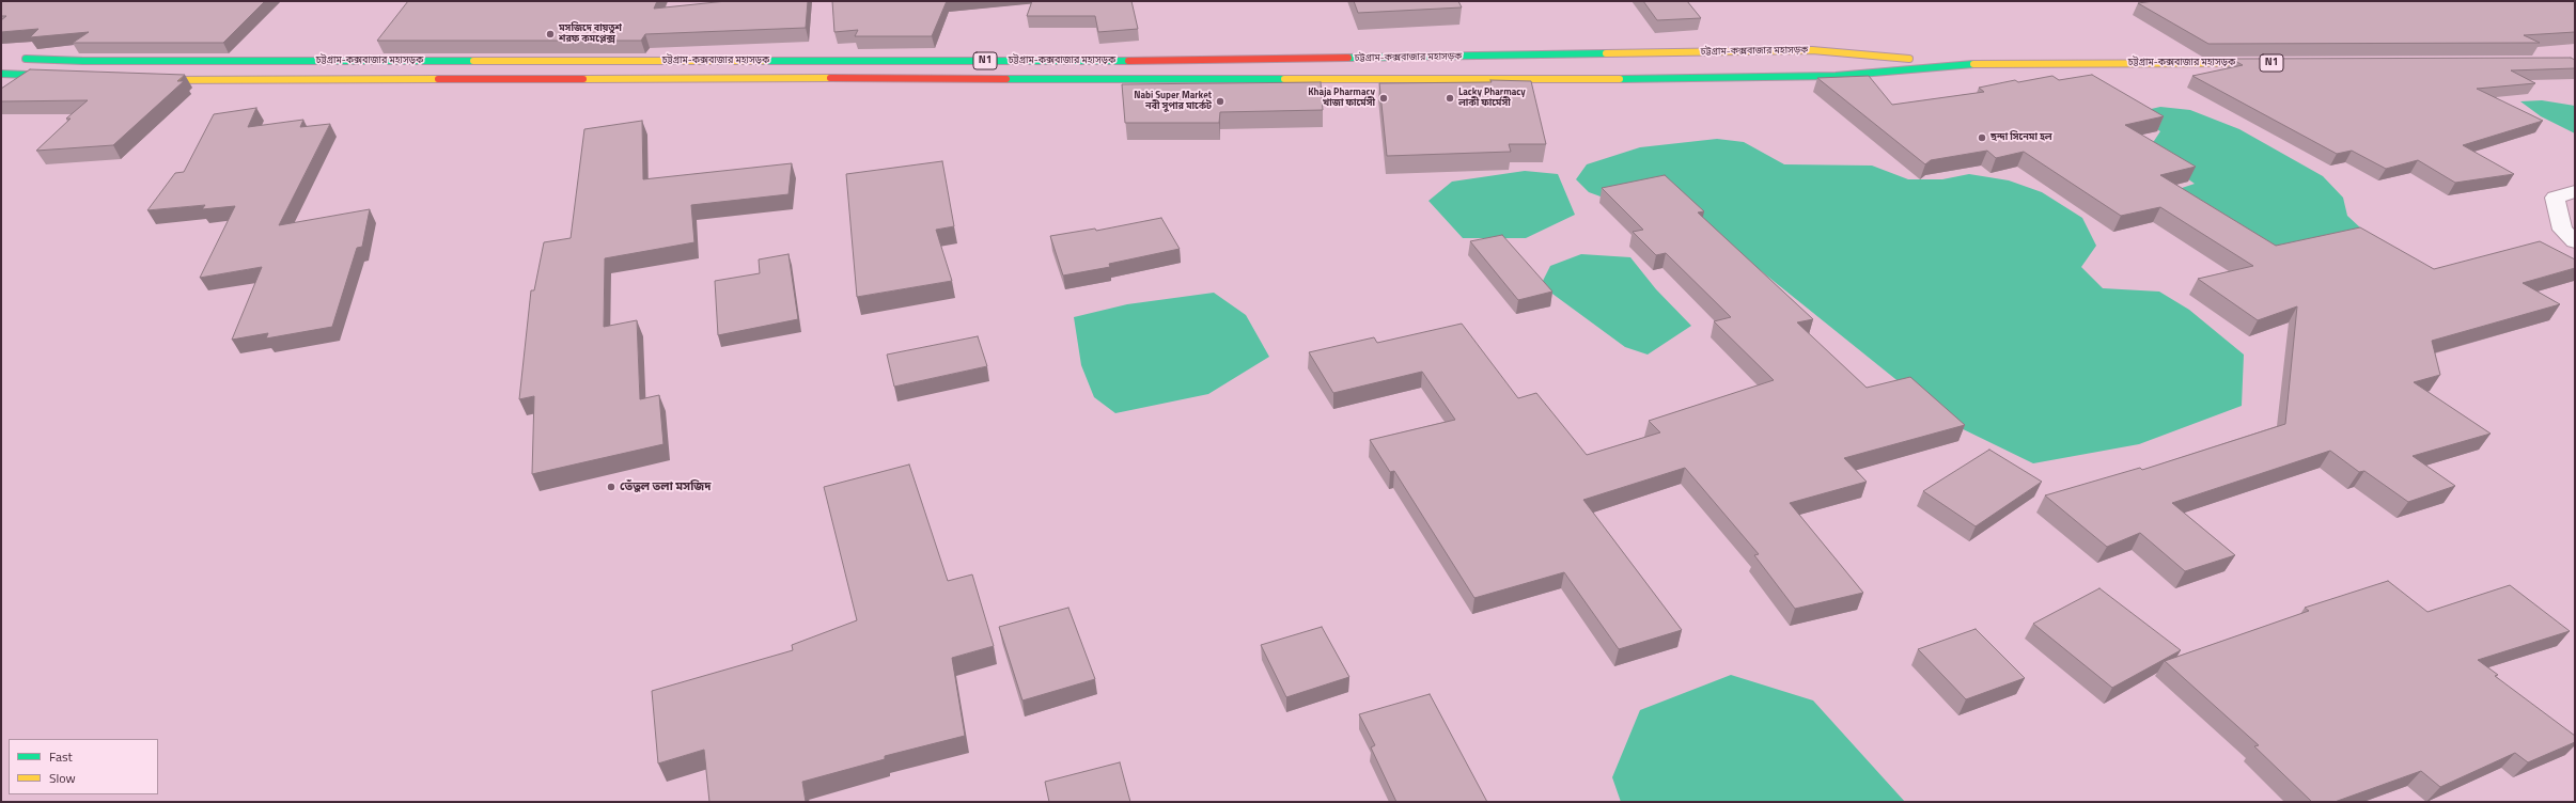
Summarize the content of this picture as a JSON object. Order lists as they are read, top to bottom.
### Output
{
  "streets": {
    "highway": ["চট্টগ্রাম-কক্সবাজার মহাসড়ক", "N1"]
  },
  "places": [
    "মসজিদে বায়তুশ শরফ কমপ্লেক্স",
    "Khaja Pharmacy খাজা ফার্মেসী",
    "Lacky Pharmacy লাকী ফার্মেসী",
    "Nabi Super Market নবী সুপার মার্কেট",
    "ছন্দা সিনেমা হল",
    "তেঁতুল তলা মসজিদ"
  ],
  "legend": ["Fast", "Slow"]
}
